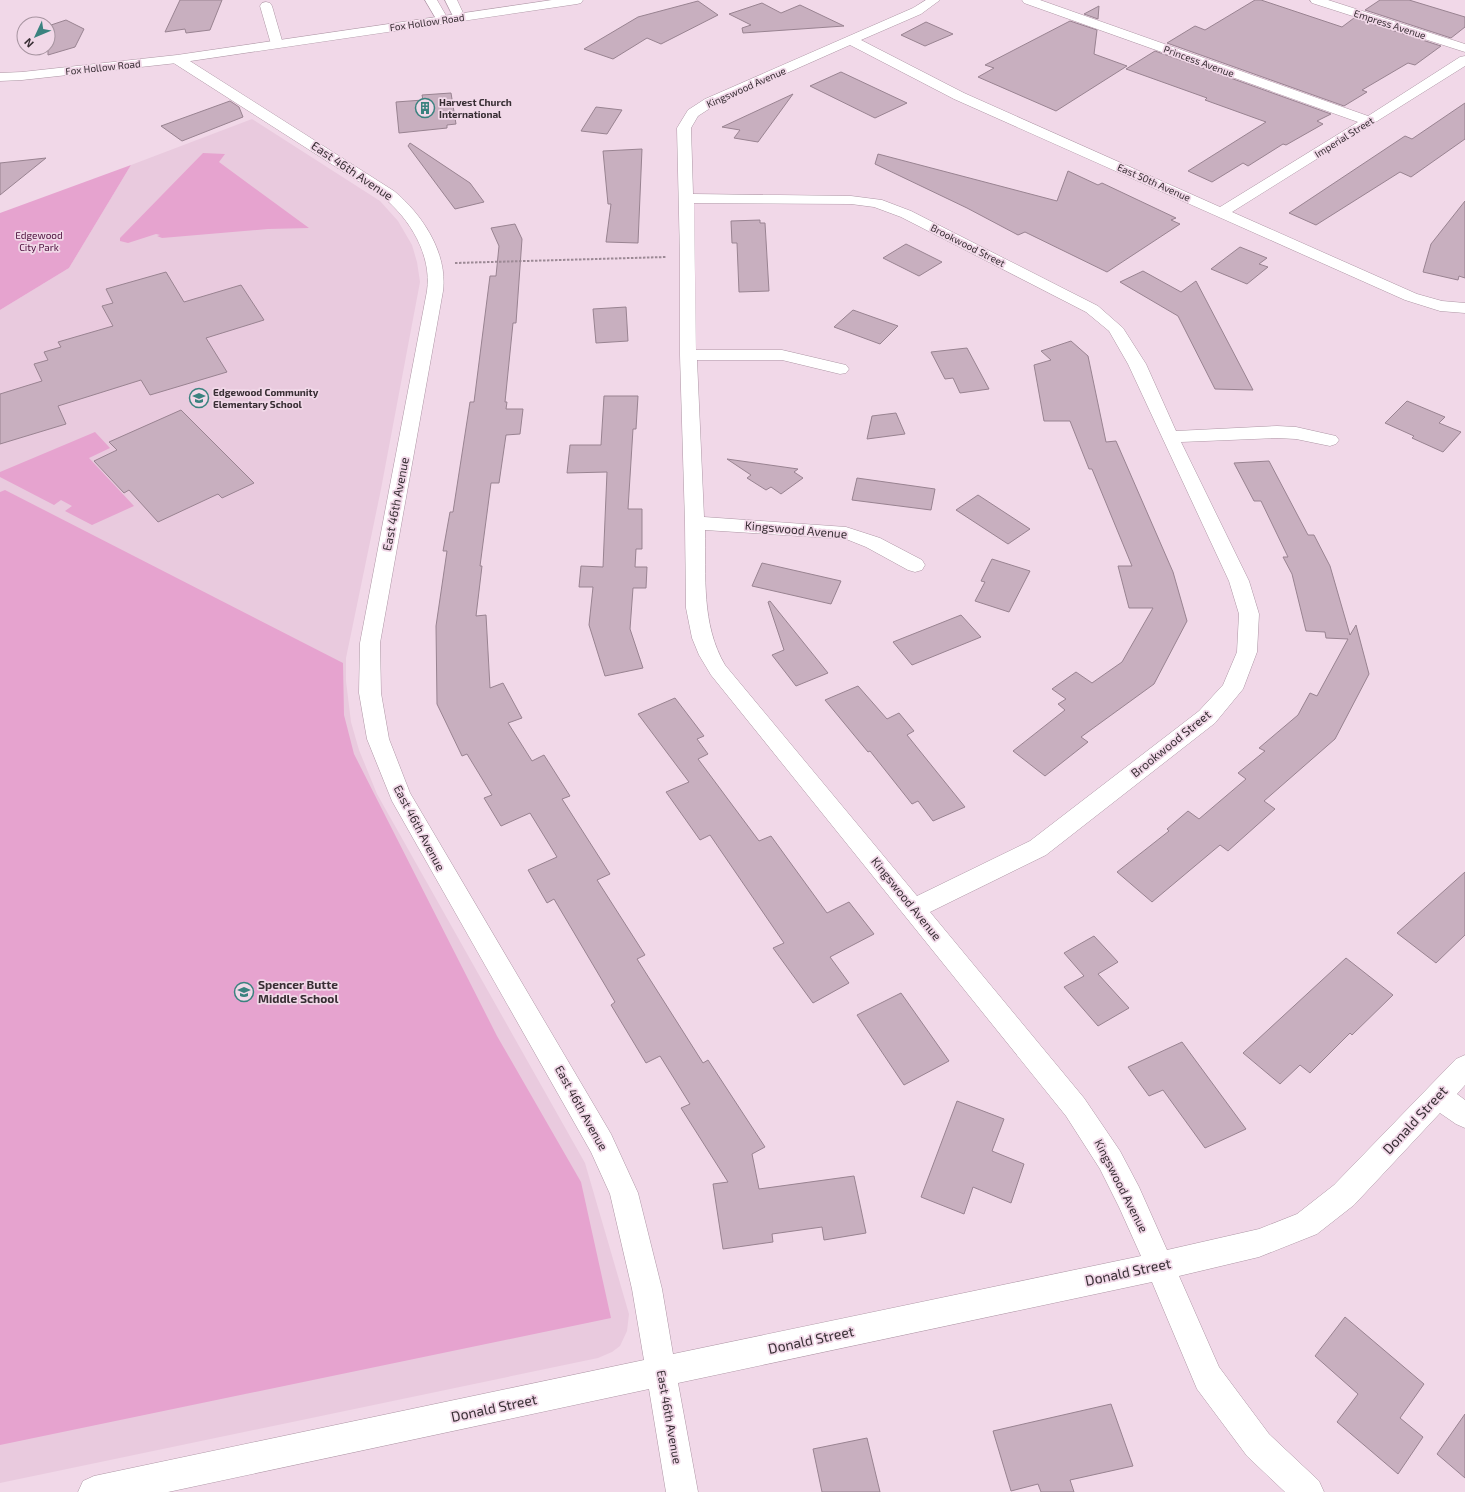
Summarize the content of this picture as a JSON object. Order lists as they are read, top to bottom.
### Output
{
  "streets": {
    "street": [
      "Fox Hollow Road",
      "Empress Avenue",
      "Princess Avenue",
      "Kingswood Avenue",
      "Imperial Street",
      "East 46th Avenue",
      "East 50th Avenue",
      "Brookwood Street",
      "Donald Street"
    ]
  },
  "crossings": [
    ["Fox Hollow Road", "East 46th Avenue"],
    ["Princess Avenue", "Imperial Street"],
    ["Kingswood Avenue", "East 50th Avenue"],
    ["Kingswood Avenue", "Brookwood Street"],
    ["Kingswood Avenue", "Donald Street"],
    ["Imperial Street", "East 50th Avenue"],
    ["East 46th Avenue", "Donald Street"]
  ],
  "parks": ["Edgewood City Park"],
  "places": {
    "building": ["Harvest Church International"],
    "school or university": ["Edgewood Community Elementary School", "Spencer Butte Middle School"]
  },
  "north": "bottom left"
}
